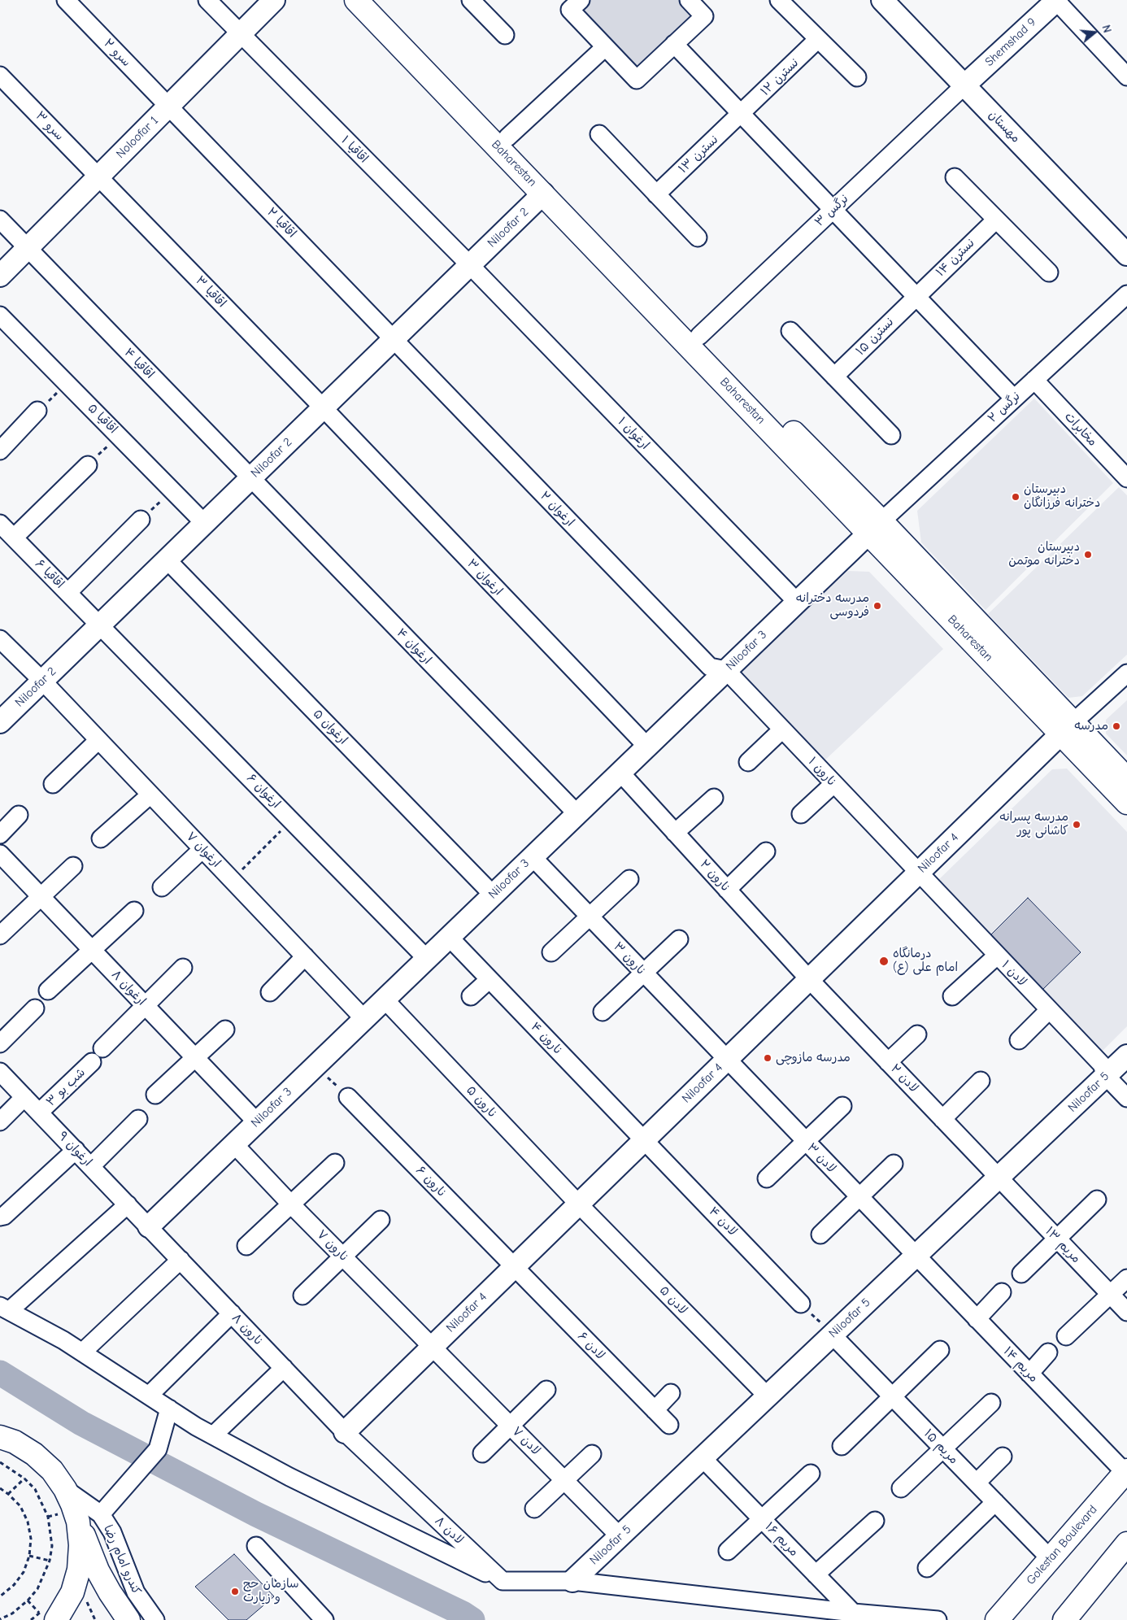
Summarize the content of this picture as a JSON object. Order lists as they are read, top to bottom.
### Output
{
  "streets": {
    "main road": ["Baharestan", "Golestan Boulevard"],
    "street": [
      "Shemshad 9",
      "سرو ۲",
      "نسترن ۱۲",
      "سرو ۳",
      "مهستان",
      "Noloofar 1",
      "اقاقیا ۱",
      "نسترن ۱۳",
      "نرگس ۳",
      "اقاقیا ۲",
      "Niloofar 2",
      "نسترن ۱۴",
      "اقاقیا ۳",
      "نسترن ۱۵",
      "اقاقیا ۴",
      "نرگس ۲",
      "اقاقیا ۵",
      "مخابرات",
      "ارغوان ۱",
      "ارغوان ۲",
      "اقاقیا ۶",
      "ارغوان ۳",
      "ارغوان ۴",
      "Niloofar 3",
      "ارغوان ۵",
      "نارون ۱",
      "ارغوان ۶",
      "ارغوان ۷",
      "Niloofar 4",
      "نارون ۲",
      "نارون ۳",
      "لادن ۱",
      "ارغوان ۸",
      "نارون ۴",
      "لادن ۲",
      "شب بو ۳",
      "Niloofar 5",
      "نارون ۵",
      "ارغوان ۹",
      "لادن ۳",
      "نارون ۶",
      "لادن ۴",
      "مریم ۱۳",
      "نارون ۷",
      "لادن ۵",
      "نارون ۸",
      "لادن ۶",
      "مریم ۱۴",
      "لادن ۷",
      "مریم ۱۵",
      "لادن ۸",
      "مریم ۱۶",
      "کندرو امام رضا"
    ]
  },
  "crossings": [
    ["Shemshad 9", "مهستان"],
    ["Shemshad 9", "نرگس ۳"],
    ["سرو ۲", "Noloofar 1"],
    ["سرو ۲", "اقاقیا ۲"],
    ["نسترن ۱۲", "نسترن ۱۳"],
    ["سرو ۳", "Noloofar 1"],
    ["سرو ۳", "اقاقیا ۳"],
    ["مهستان", "نرگس ۳"],
    ["Noloofar 1", "اقاقیا ۱"],
    ["Noloofar 1", "اقاقیا ۲"],
    ["Noloofar 1", "اقاقیا ۳"],
    ["Noloofar 1", "اقاقیا ۴"],
    ["اقاقیا ۱", "Niloofar 2"],
    ["اقاقیا ۱", "ارغوان ۱"],
    ["Baharestan", "نرگس ۳"],
    ["Baharestan", "Niloofar 2"],
    ["Baharestan", "نرگس ۲"],
    ["Baharestan", "Niloofar 3"],
    ["Baharestan", "Niloofar 4"],
    ["اقاقیا ۲", "Niloofar 2"],
    ["اقاقیا ۲", "ارغوان ۲"],
    ["Niloofar 2", "اقاقیا ۳"],
    ["Niloofar 2", "اقاقیا ۴"],
    ["Niloofar 2", "اقاقیا ۵"],
    ["Niloofar 2", "ارغوان ۱"],
    ["Niloofar 2", "ارغوان ۲"],
    ["Niloofar 2", "اقاقیا ۶"],
    ["Niloofar 2", "ارغوان ۳"],
    ["Niloofar 2", "ارغوان ۴"],
    ["Niloofar 2", "ارغوان ۵"],
    ["Niloofar 2", "ارغوان ۶"],
    ["Niloofar 2", "ارغوان ۷"],
    ["نسترن ۱۴", "نسترن ۱۵"],
    ["اقاقیا ۳", "ارغوان ۳"],
    ["اقاقیا ۴", "ارغوان ۴"],
    ["نرگس ۲", "مخابرات"],
    ["نرگس ۲", "Niloofar 3"],
    ["ارغوان ۱", "Niloofar 3"],
    ["ارغوان ۲", "Niloofar 3"],
    ["ارغوان ۲", "نارون ۱"],
    ["اقاقیا ۶", "ارغوان ۶"],
    ["ارغوان ۳", "Niloofar 3"],
    ["ارغوان ۴", "Niloofar 3"],
    ["Niloofar 3", "ارغوان ۵"],
    ["Niloofar 3", "نارون ۱"],
    ["Niloofar 3", "ارغوان ۶"],
    ["Niloofar 3", "ارغوان ۷"],
    ["Niloofar 3", "نارون ۲"],
    ["Niloofar 3", "نارون ۳"],
    ["Niloofar 3", "ارغوان ۸"],
    ["Niloofar 3", "نارون ۴"],
    ["Niloofar 3", "نارون ۵"],
    ["Niloofar 3", "ارغوان ۹"],
    ["Niloofar 3", "نارون ۷"],
    ["Niloofar 3", "نارون ۸"],
    ["نارون ۱", "Niloofar 4"],
    ["نارون ۱", "لادن ۱"],
    ["Niloofar 4", "نارون ۲"],
    ["Niloofar 4", "نارون ۳"],
    ["Niloofar 4", "لادن ۱"],
    ["Niloofar 4", "نارون ۴"],
    ["Niloofar 4", "لادن ۲"],
    ["Niloofar 4", "نارون ۵"],
    ["Niloofar 4", "لادن ۳"],
    ["Niloofar 4", "نارون ۶"],
    ["Niloofar 4", "لادن ۴"],
    ["Niloofar 4", "نارون ۷"],
    ["Niloofar 4", "لادن ۵"],
    ["Niloofar 4", "نارون ۸"],
    ["Niloofar 4", "لادن ۶"],
    ["Niloofar 4", "لادن ۷"],
    ["Niloofar 4", "لادن ۸"],
    ["نارون ۲", "لادن ۲"],
    ["نارون ۳", "لادن ۳"],
    ["لادن ۱", "Niloofar 5"],
    ["نارون ۴", "لادن ۴"],
    ["لادن ۲", "Niloofar 5"],
    ["لادن ۲", "مریم ۱۳"],
    ["شب بو ۳", "ارغوان ۹"],
    ["Niloofar 5", "لادن ۳"],
    ["Niloofar 5", "مریم ۱۳"],
    ["Niloofar 5", "لادن ۵"],
    ["Niloofar 5", "مریم ۱۴"],
    ["Niloofar 5", "لادن ۷"],
    ["Niloofar 5", "مریم ۱۵"],
    ["Niloofar 5", "مریم ۱۶"],
    ["نارون ۵", "لادن ۵"],
    ["ارغوان ۹", "نارون ۸"],
    ["لادن ۳", "مریم ۱۴"],
    ["نارون ۶", "لادن ۶"],
    ["نارون ۷", "لادن ۷"],
    ["نارون ۸", "لادن ۸"],
    ["مریم ۱۴", "Golestan Boulevard"],
    ["مریم ۱۵", "Golestan Boulevard"]
  ],
  "places": [
    "دبیرستان دخترانه فرزانگان",
    "دبیرستان دخترانه موتمن",
    "مدرسه دخترانه فردوسی",
    "مدرسه",
    "مدرسه پسرانه کاشانی پور",
    "درمانگاه امام علی (ع)",
    "مدرسه مازوچی",
    "سازمان حج و زیارت"
  ],
  "north": "right"
}
